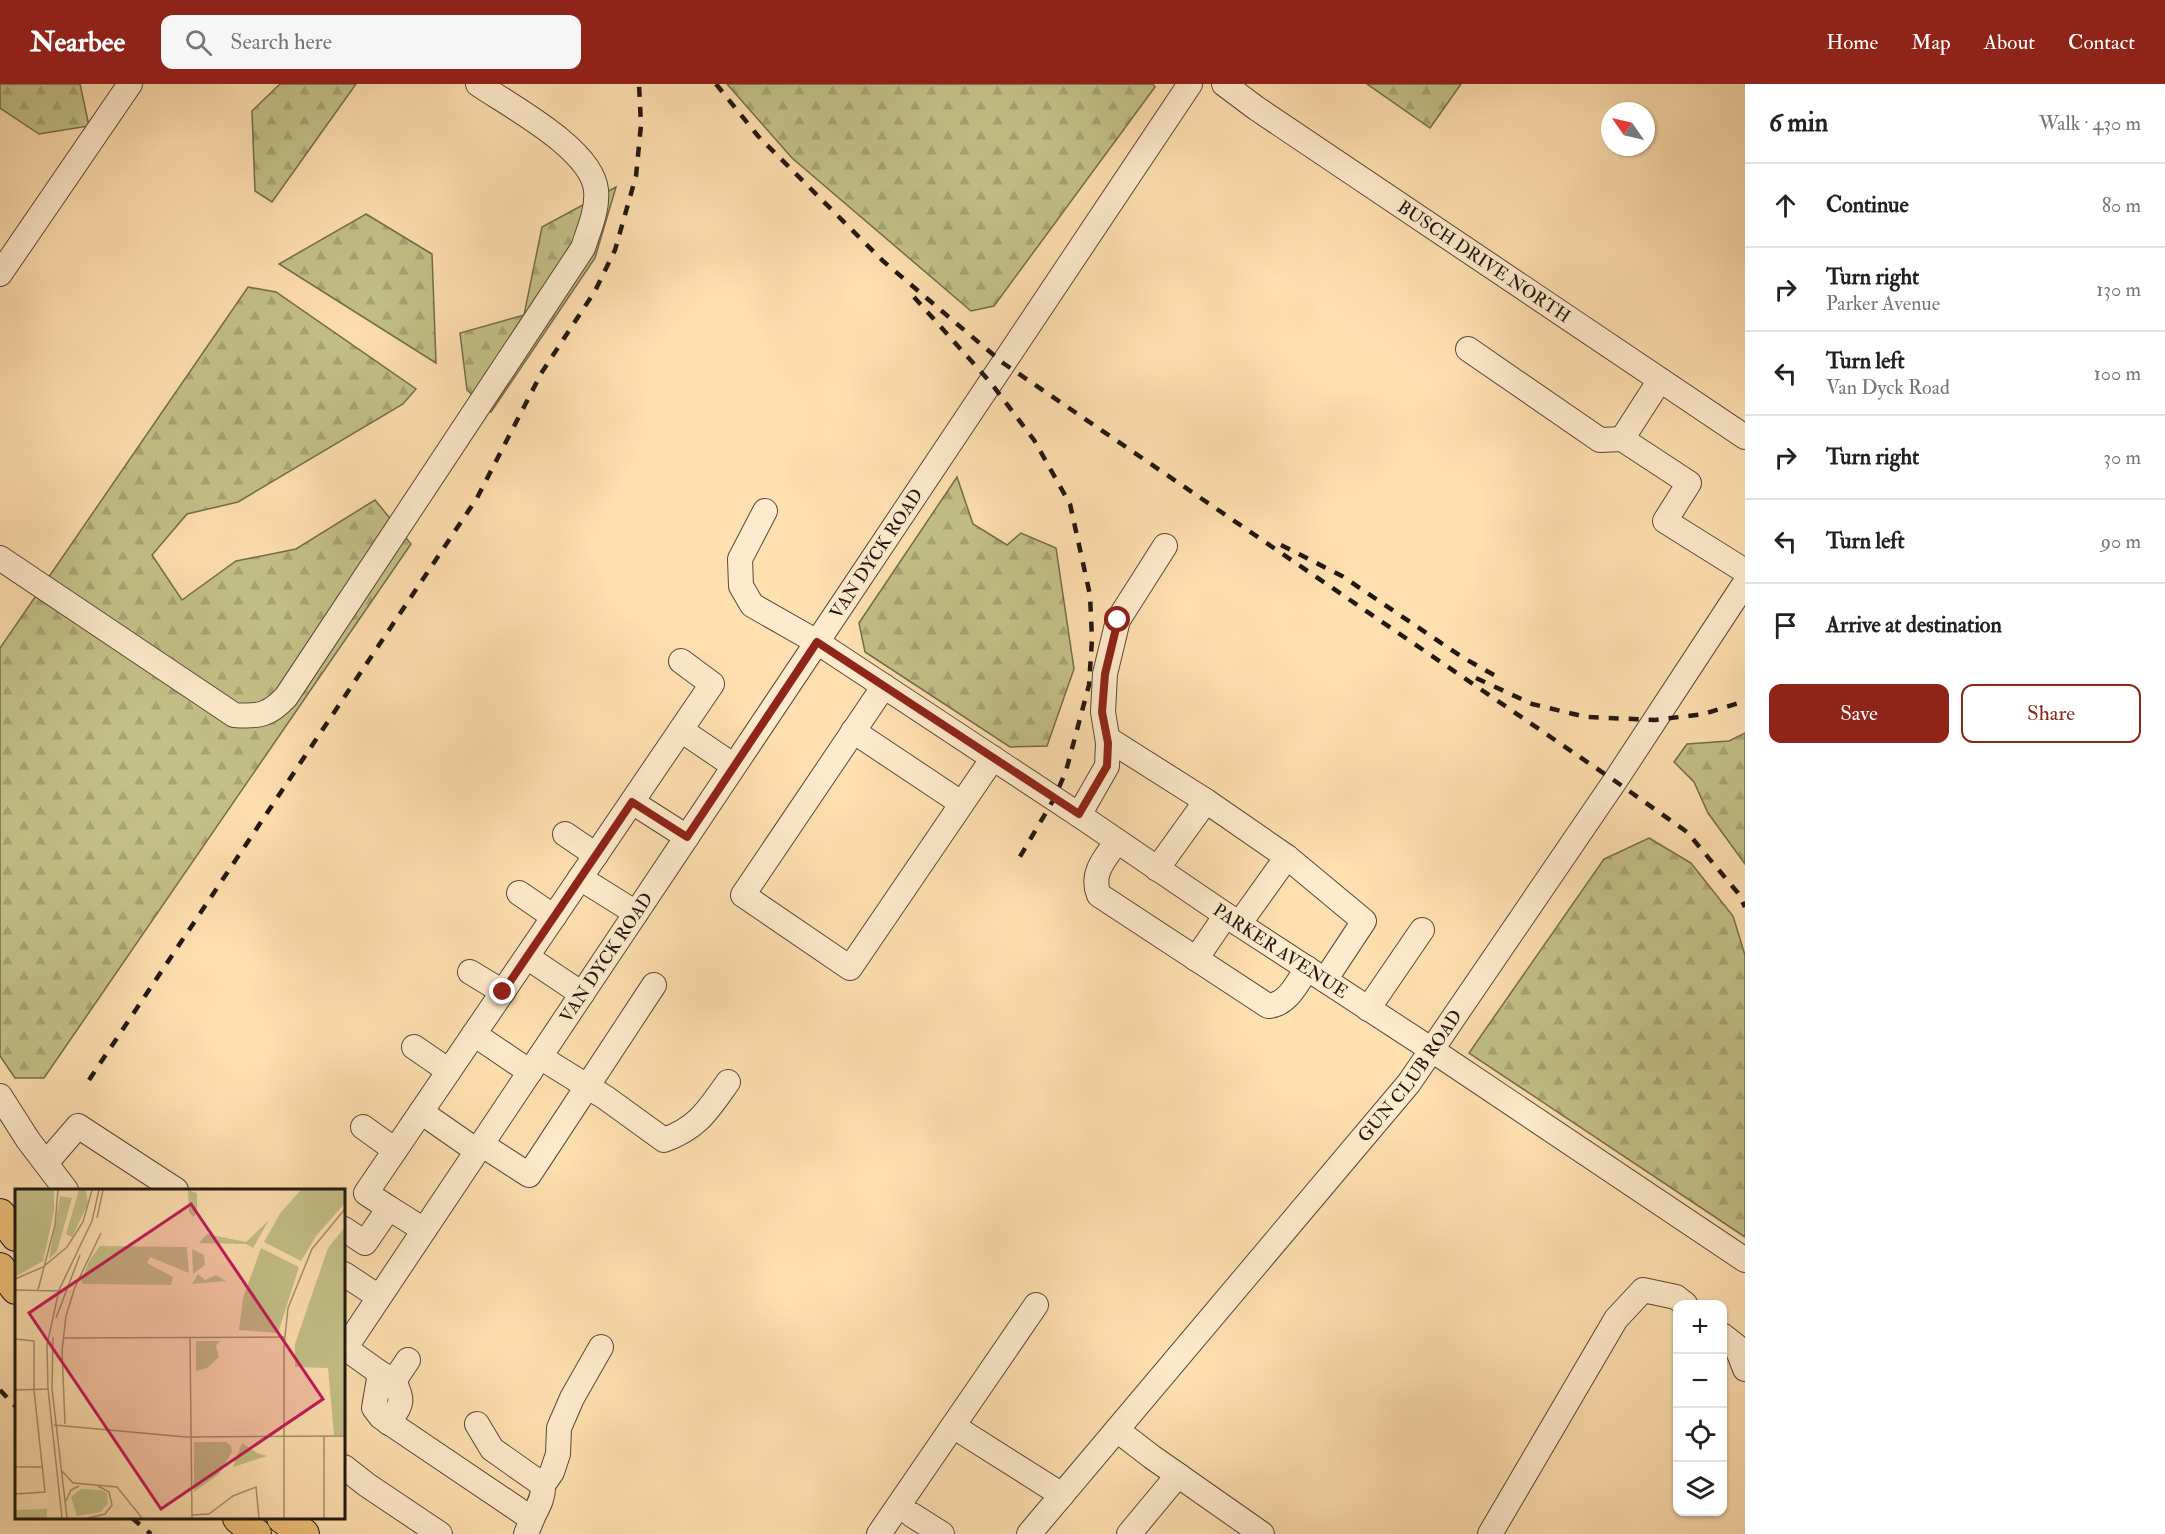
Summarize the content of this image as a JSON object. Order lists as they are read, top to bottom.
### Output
{
  "streets": {
    "street": [
      "BUSCH DRIVE NORTH",
      "VAN DYCK ROAD",
      "PARKER AVENUE",
      "GUN CLUB ROAD"
    ]
  },
  "crossings": [
    ["VAN DYCK ROAD", "PARKER AVENUE"],
    ["PARKER AVENUE", "GUN CLUB ROAD"]
  ],
  "north": "top left",
  "page": {
    "header": "Nearbee",
    "search": "Search here",
    "nav": [
      "Home",
      "Map",
      "About",
      "Contact"
    ],
    "heading": ["6 min", "Walk · 430 m"],
    "list": [
      ["Continue", "80 m"],
      ["Turn right", "Parker Avenue", "130 m"],
      ["Turn left", "Van Dyck Road", "100 m"],
      ["Turn right", "30 m"],
      ["Turn left", "90 m"],
      "Arrive at destination"
    ],
    "buttons": ["Save", "Share"],
    "map_buttons": ["+", "−"]
  }
}
